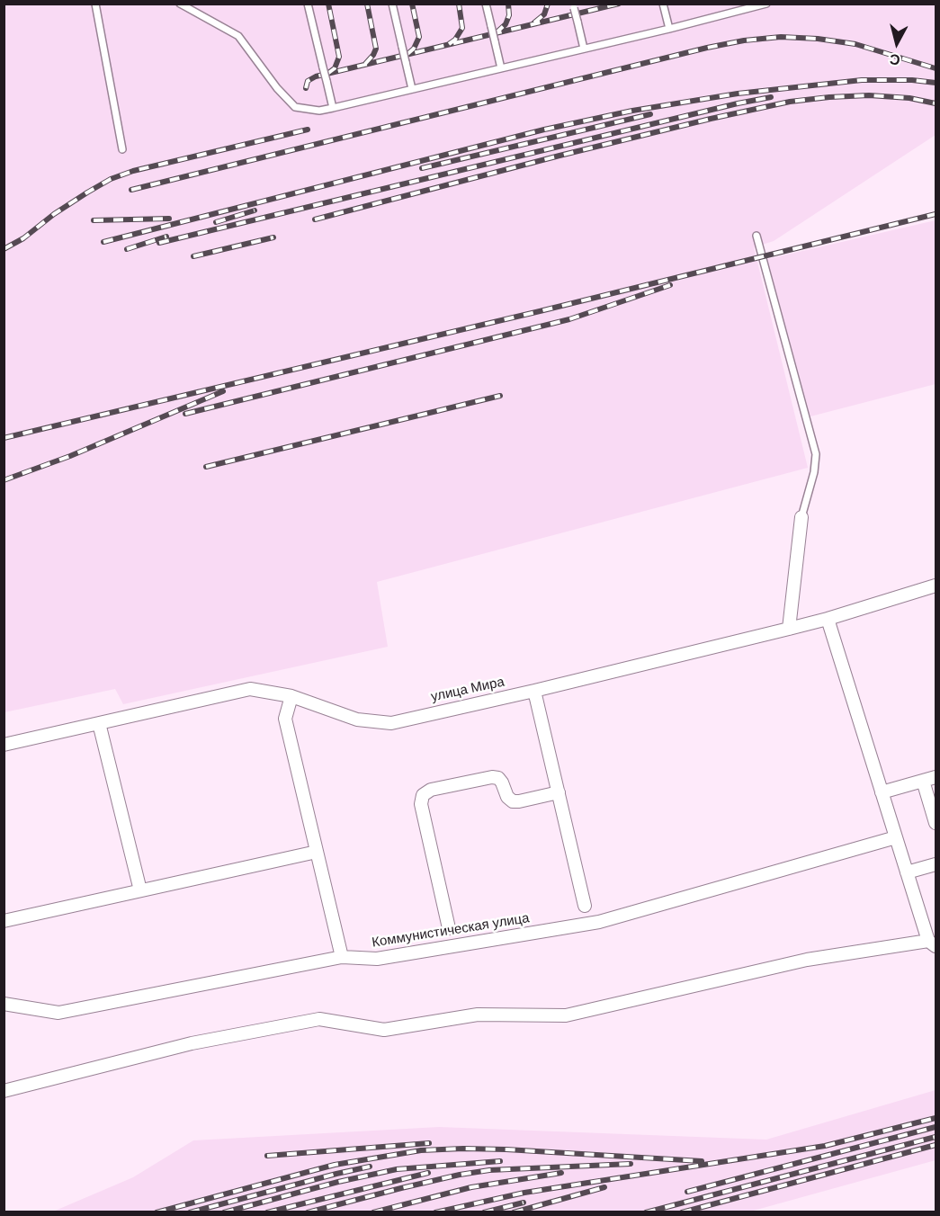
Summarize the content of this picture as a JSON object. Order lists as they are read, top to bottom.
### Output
{
  "streets": {
    "street": ["улица Мира", "Коммунистическая улица"]
  },
  "north": "bottom"
}
